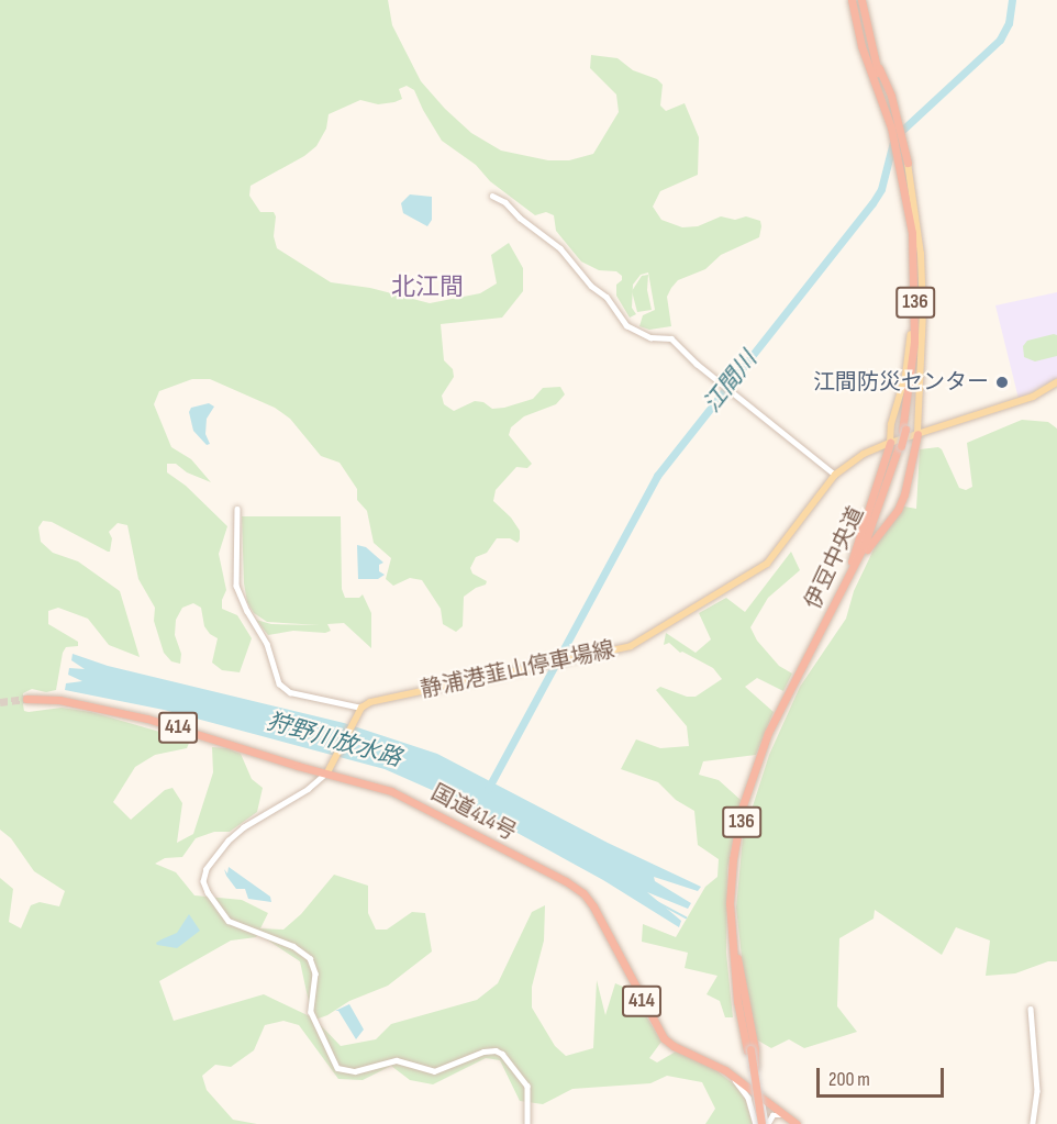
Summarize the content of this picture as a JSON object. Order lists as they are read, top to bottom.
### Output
{
  "streets": {
    "highway": [
      "136",
      "伊豆中央道",
      "414",
      "国道414号"
    ],
    "main road": ["静浦港韮山停車場線"]
  },
  "crossings": [
    ["136", "伊豆中央道"]
  ],
  "districts": ["北江間"],
  "water": ["江間川", "狩野川放水路"],
  "places": ["江間防災センター"],
  "scale_bar": "200 m"
}
